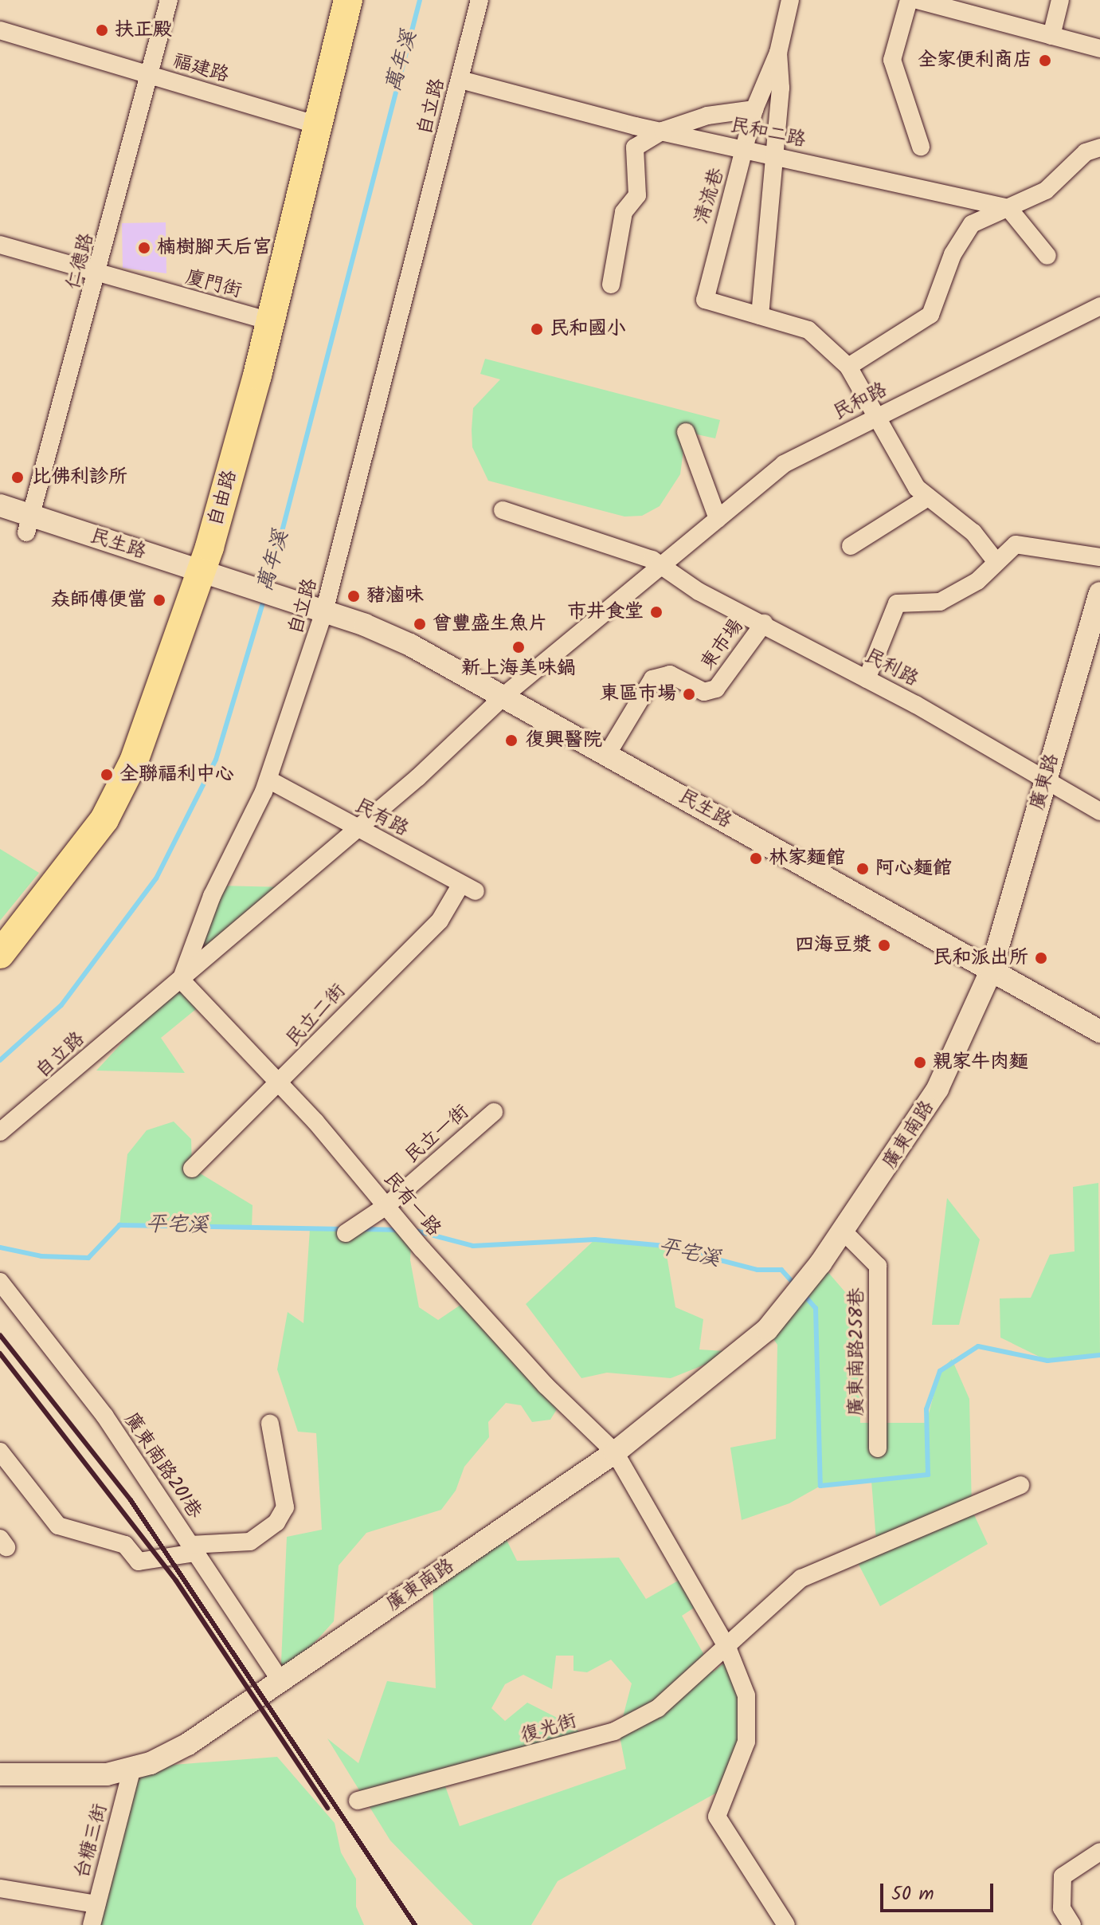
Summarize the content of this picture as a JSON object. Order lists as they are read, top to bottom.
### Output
{
  "streets": {
    "main road": ["自由路"],
    "street": [
      "福建路",
      "自立路",
      "民和二路",
      "清流巷",
      "仁德路",
      "廈門街",
      "民和路",
      "民生路",
      "東市場",
      "民利路",
      "廣東路",
      "民有路",
      "民立二街",
      "民立一街",
      "廣東南路",
      "民有一路",
      "廣東南路258巷",
      "廣東南路201巷",
      "復光街",
      "台糖三街"
    ]
  },
  "crossings": [
    ["福建路", "仁德路"],
    ["福建路", "自由路"],
    ["自立路", "民和二路"],
    ["自立路", "民和路"],
    ["自立路", "民生路"],
    ["自立路", "民有路"],
    ["自立路", "民有一路"],
    ["民和二路", "清流巷"],
    ["仁德路", "廈門街"],
    ["仁德路", "民生路"],
    ["廈門街", "自由路"],
    ["民和路", "民生路"],
    ["民和路", "民利路"],
    ["民和路", "民有路"],
    ["民和路", "民有一路"],
    ["自由路", "民生路"],
    ["民生路", "東市場"],
    ["民生路", "廣東路"],
    ["民生路", "廣東南路"],
    ["東市場", "民利路"],
    ["民利路", "廣東路"],
    ["廣東路", "廣東南路"],
    ["民有路", "民立二街"],
    ["民立二街", "民有一路"],
    ["民立一街", "民有一路"],
    ["廣東南路", "民有一路"],
    ["廣東南路", "廣東南路258巷"],
    ["廣東南路", "廣東南路201巷"],
    ["廣東南路", "台糖三街"]
  ],
  "water": ["萬年溪", "平宅溪"],
  "places": [
    "扶正殿",
    "全家便利商店",
    "楠樹腳天后宮",
    "民和國小",
    "比佛利診所",
    "豬滷味",
    "𡘙師傅便當",
    "市井食堂",
    "曾豐盛生魚片",
    "新上海美味鍋",
    "東區市場",
    "復興醫院",
    "全聯福利中心",
    "林家麵館",
    "阿心麵館",
    "四海豆漿",
    "民和派出所",
    "親家牛肉麵"
  ],
  "scale_bar": "50 m"
}
